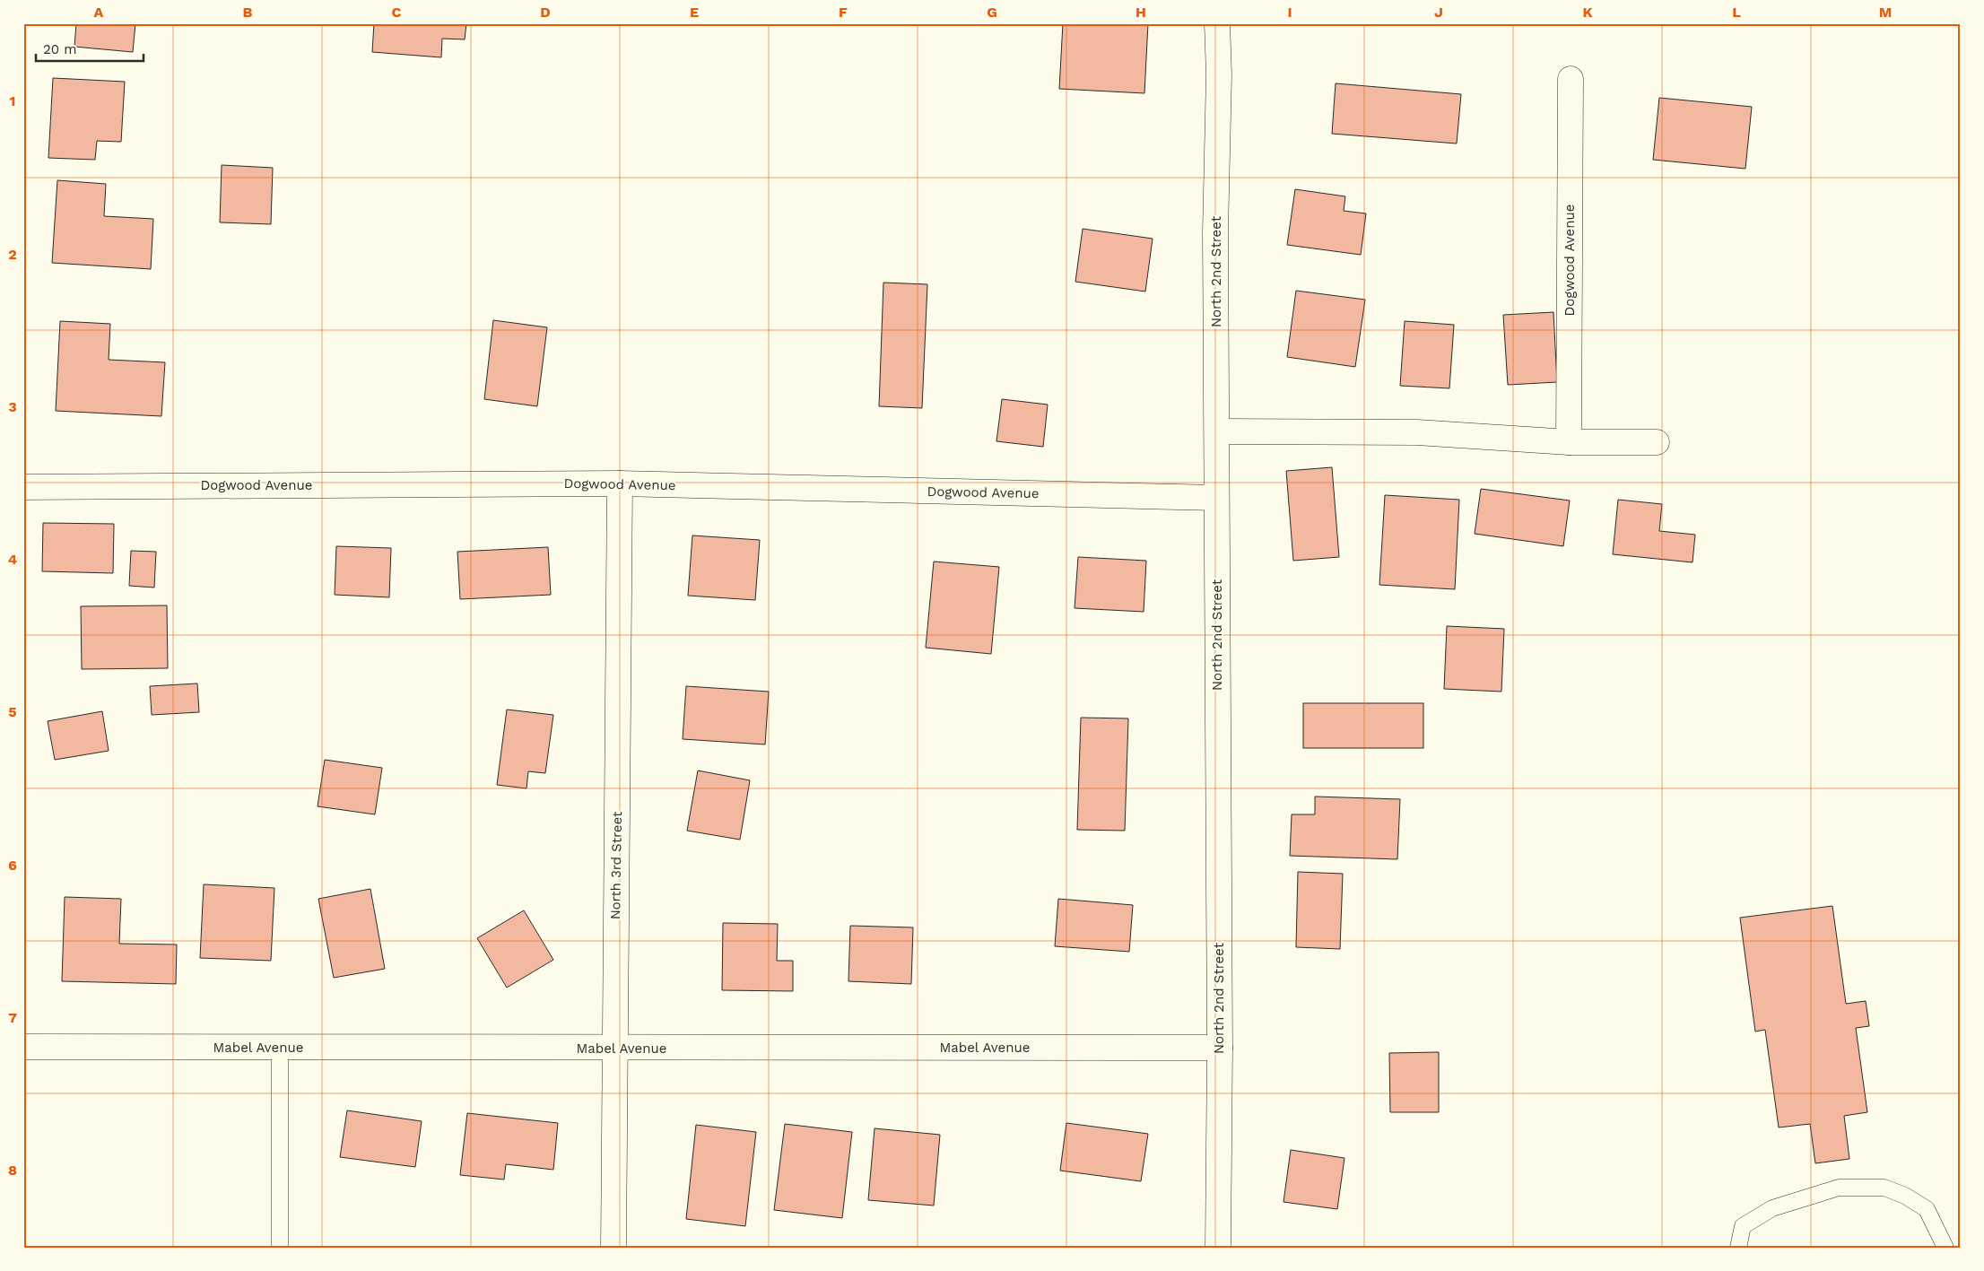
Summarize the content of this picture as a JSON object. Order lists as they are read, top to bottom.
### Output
{
  "streets": {
    "street": [
      "Dogwood Avenue",
      "North 2nd Street",
      "North 3rd Street",
      "Mabel Avenue"
    ]
  },
  "crossings": [
    ["Dogwood Avenue", "North 2nd Street"],
    ["Dogwood Avenue", "North 3rd Street"],
    ["North 2nd Street", "Mabel Avenue"],
    ["North 3rd Street", "Mabel Avenue"]
  ],
  "scale_bar": "20 m",
  "grid": {
    "columns": [
      "A",
      "B",
      "C",
      "D",
      "E",
      "F",
      "G",
      "H",
      "I",
      "J",
      "K",
      "L",
      "M"
    ],
    "rows": [
      "1",
      "2",
      "3",
      "4",
      "5",
      "6",
      "7",
      "8"
    ]
  }
}
